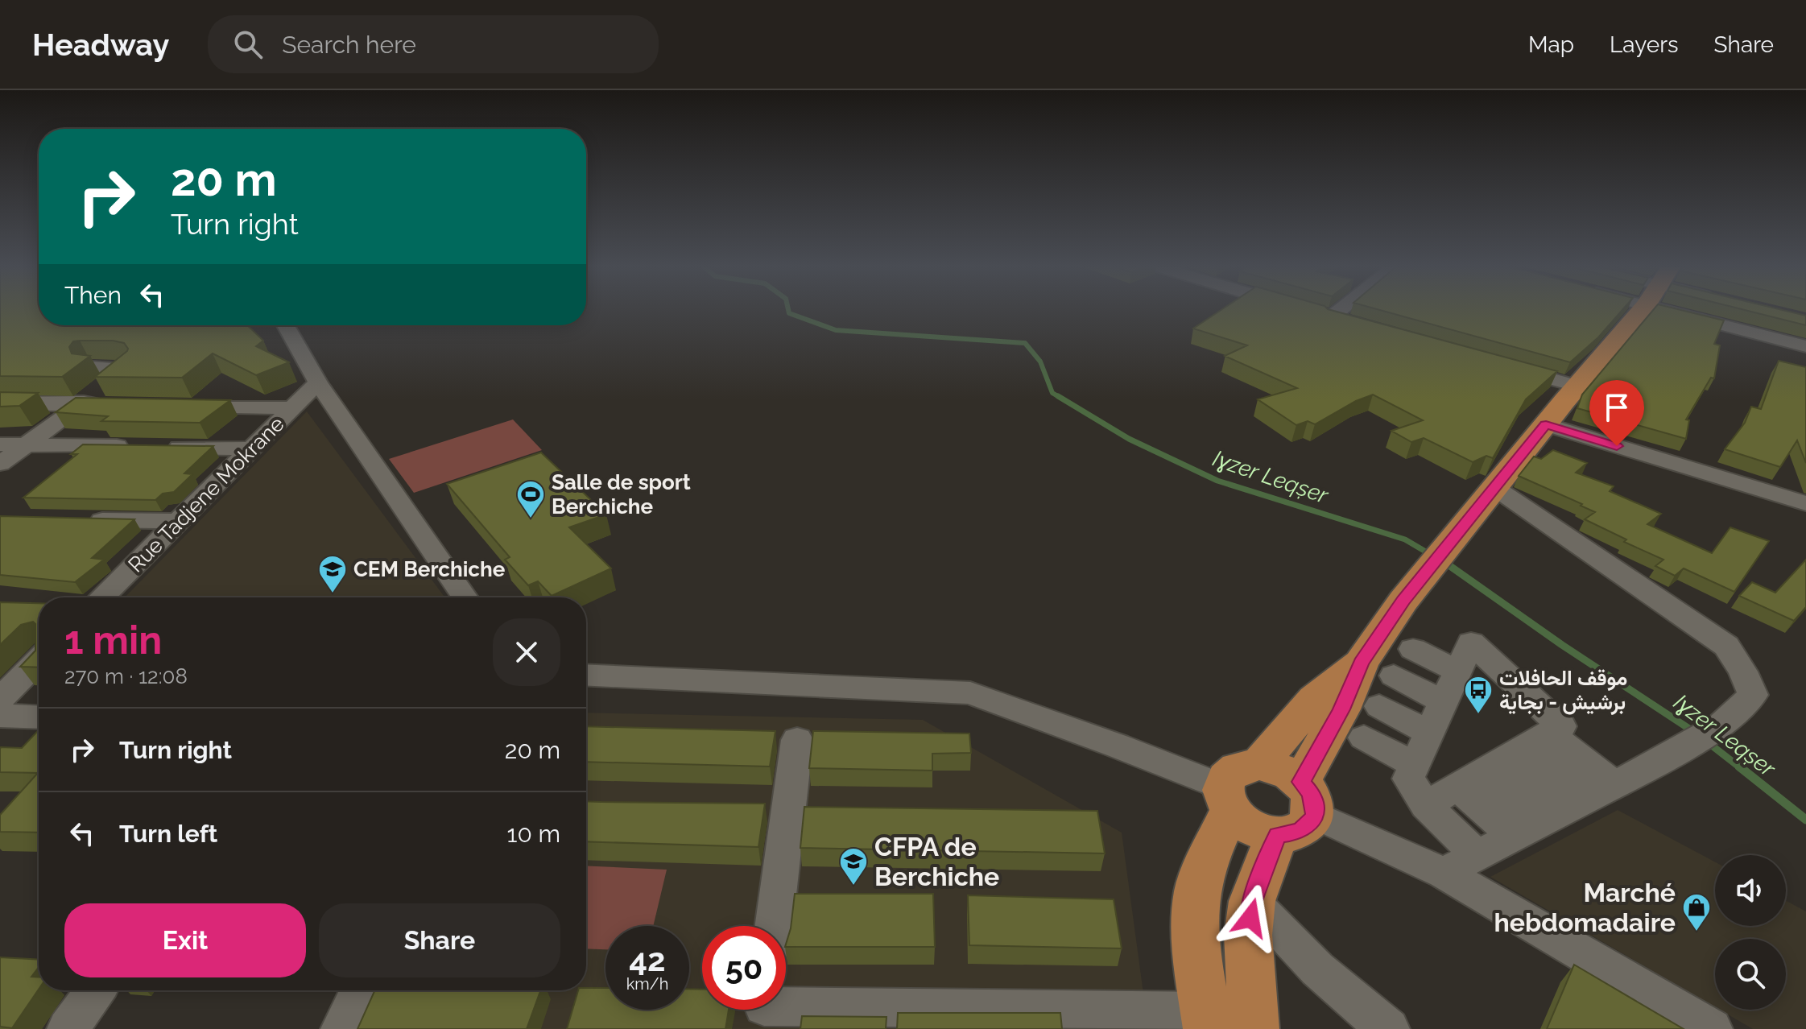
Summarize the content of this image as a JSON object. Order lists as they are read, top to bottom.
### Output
{
  "streets": {
    "street": ["Rue Tadjene Mokrane"]
  },
  "water": ["Iɣzer Leqṣer"],
  "places": {
    "sports": ["Salle de sport Berchiche"],
    "school or university": ["CEM Berchiche", "CFPA de Berchiche"],
    "bus stop": ["موقف الحافلات برشيش - بجاية"],
    "shop": ["Marché hebdomadaire"]
  },
  "page": {
    "header": "Headway",
    "search": "Search here",
    "nav": ["Map", "Layers", "Share"],
    "turn": ["20 m", "Turn right"],
    "then": "Then",
    "heading": ["1 min", "270 m · 12:08"],
    "list": [
      {
        "name": "Turn right",
        "value": "20 m"
      },
      {
        "name": "Turn left",
        "value": "10 m"
      }
    ],
    "buttons": ["Exit", "Share"],
    "speed": "42 km/h",
    "limit": "50"
  }
}
